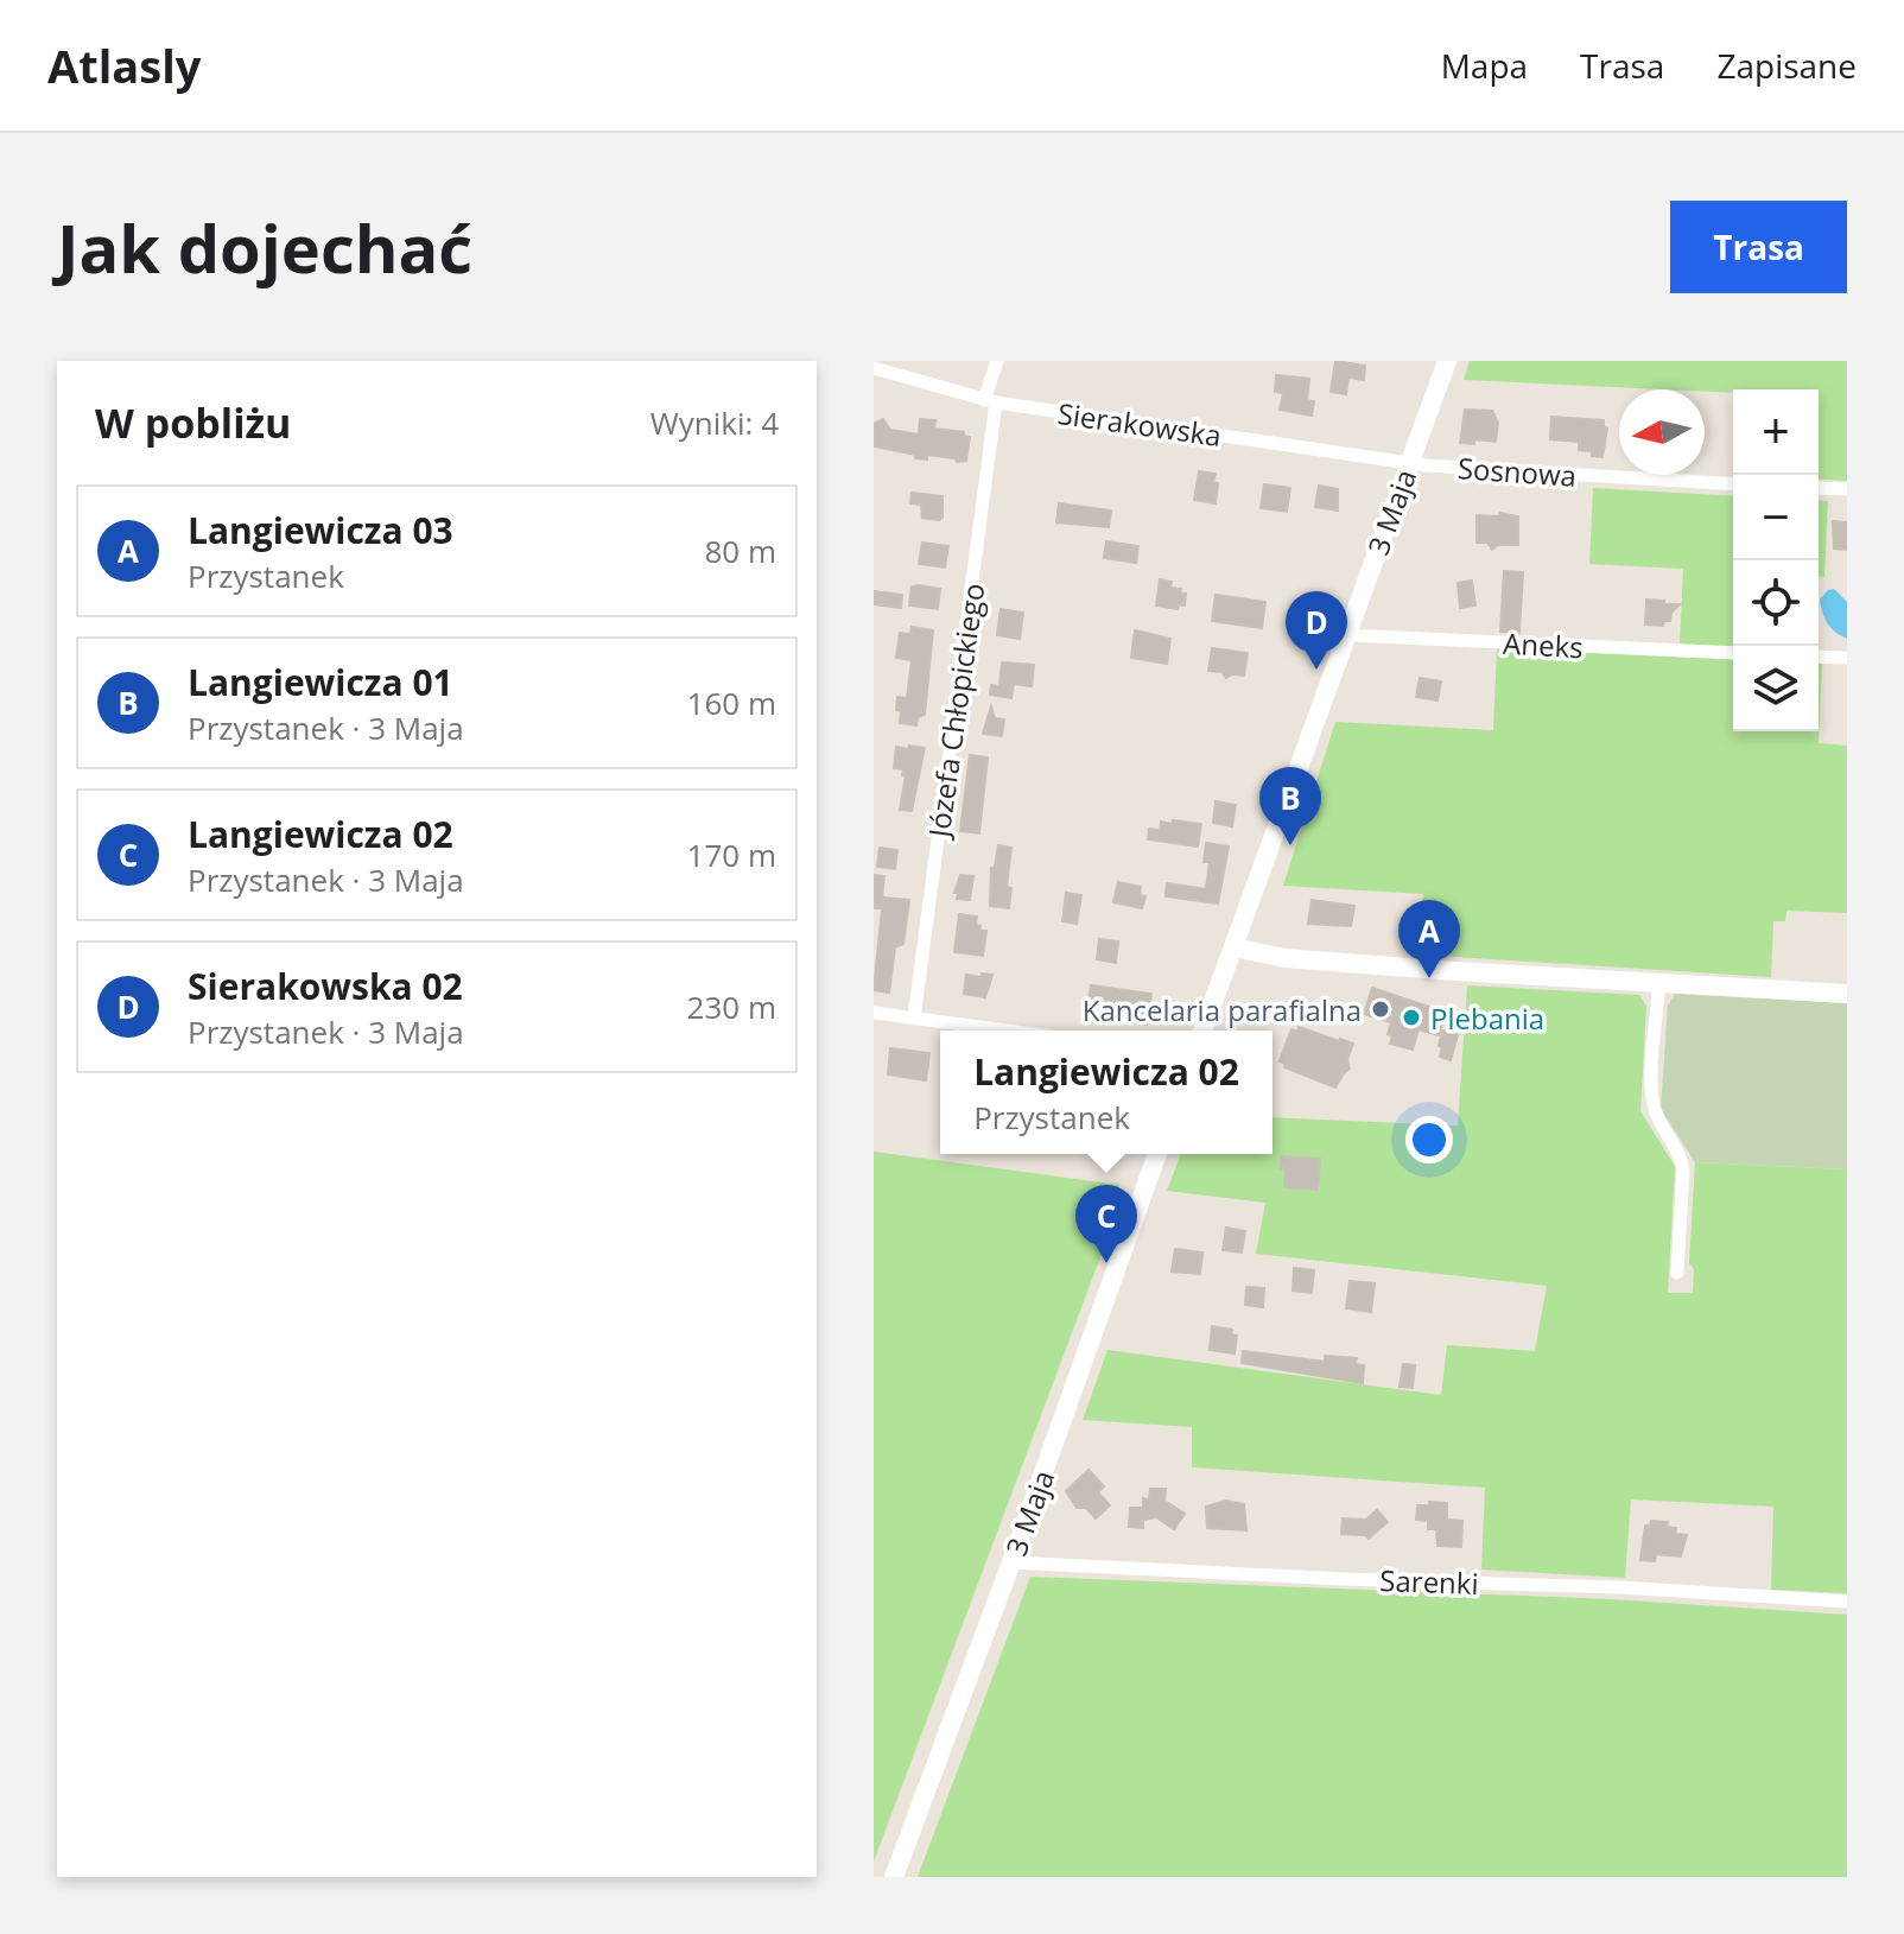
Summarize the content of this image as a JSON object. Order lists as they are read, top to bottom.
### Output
{
  "streets": {
    "street": [
      "Sierakowska",
      "Sosnowa",
      "3 Maja",
      "Aneks",
      "Józefa Chłopickiego",
      "Sarenki"
    ]
  },
  "crossings": [
    ["Sierakowska", "Sosnowa"],
    ["Sierakowska", "3 Maja"],
    ["Sierakowska", "Józefa Chłopickiego"],
    ["Sosnowa", "3 Maja"],
    ["3 Maja", "Aneks"],
    ["3 Maja", "Sarenki"]
  ],
  "places": ["Kancelaria parafialna", "Plebania"],
  "north": "left",
  "page": {
    "header": "Atlasly",
    "nav": ["Mapa", "Trasa", "Zapisane"],
    "buttons": "Trasa",
    "title": "Jak dojechać",
    "heading": ["W pobliżu", "Wyniki: 4"],
    "map_buttons": ["+", "−"],
    "list": [
      {
        "mark": "A",
        "name": "Langiewicza 03",
        "note": "Przystanek",
        "value": "80 m"
      },
      {
        "mark": "B",
        "name": "Langiewicza 01",
        "note": "Przystanek · 3 Maja",
        "value": "160 m"
      },
      {
        "mark": "C",
        "name": "Langiewicza 02",
        "note": "Przystanek · 3 Maja",
        "value": "170 m"
      },
      {
        "mark": "D",
        "name": "Sierakowska 02",
        "note": "Przystanek · 3 Maja",
        "value": "230 m"
      }
    ],
    "pins": [
      "D",
      "B",
      "A",
      "C"
    ],
    "popup": ["Langiewicza 02", "Przystanek"]
  }
}
